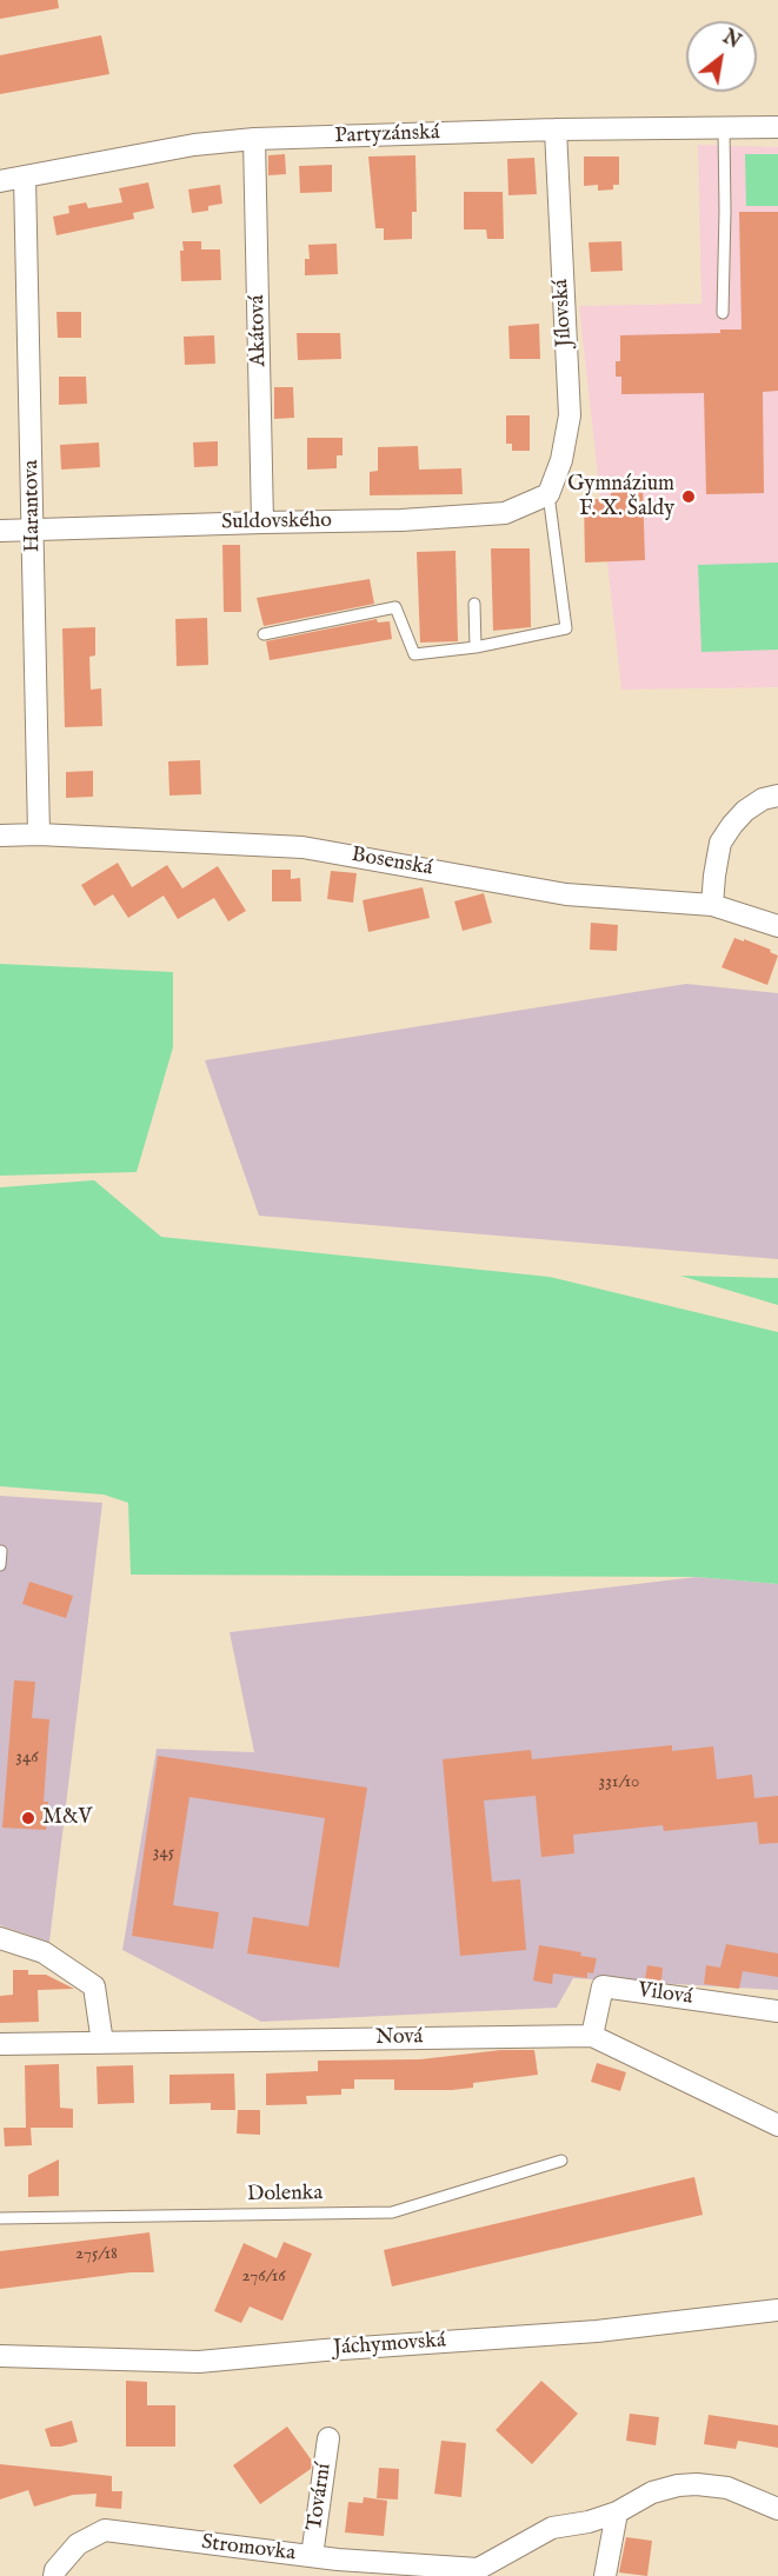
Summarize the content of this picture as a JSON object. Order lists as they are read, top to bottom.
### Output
{
  "streets": {
    "street": [
      "Partyzánská",
      "Jílovská",
      "Akátová",
      "Harantova",
      "Suldovského",
      "Bosenská",
      "Vilová",
      "Nová",
      "Jáchymovská",
      "Tovární",
      "Stromovka"
    ],
    "lane": ["Dolenka"]
  },
  "crossings": [
    ["Partyzánská", "Jílovská"],
    ["Partyzánská", "Akátová"],
    ["Partyzánská", "Harantova"],
    ["Jílovská", "Suldovského"],
    ["Akátová", "Suldovského"],
    ["Harantova", "Suldovského"],
    ["Harantova", "Bosenská"],
    ["Vilová", "Nová"],
    ["Tovární", "Stromovka"]
  ],
  "places": ["Gymnázium F. X. Šaldy", "M&V"],
  "house_numbers": [
    "346",
    "331/10",
    "345",
    "275/18",
    "276/16"
  ],
  "north": "top right"
}
